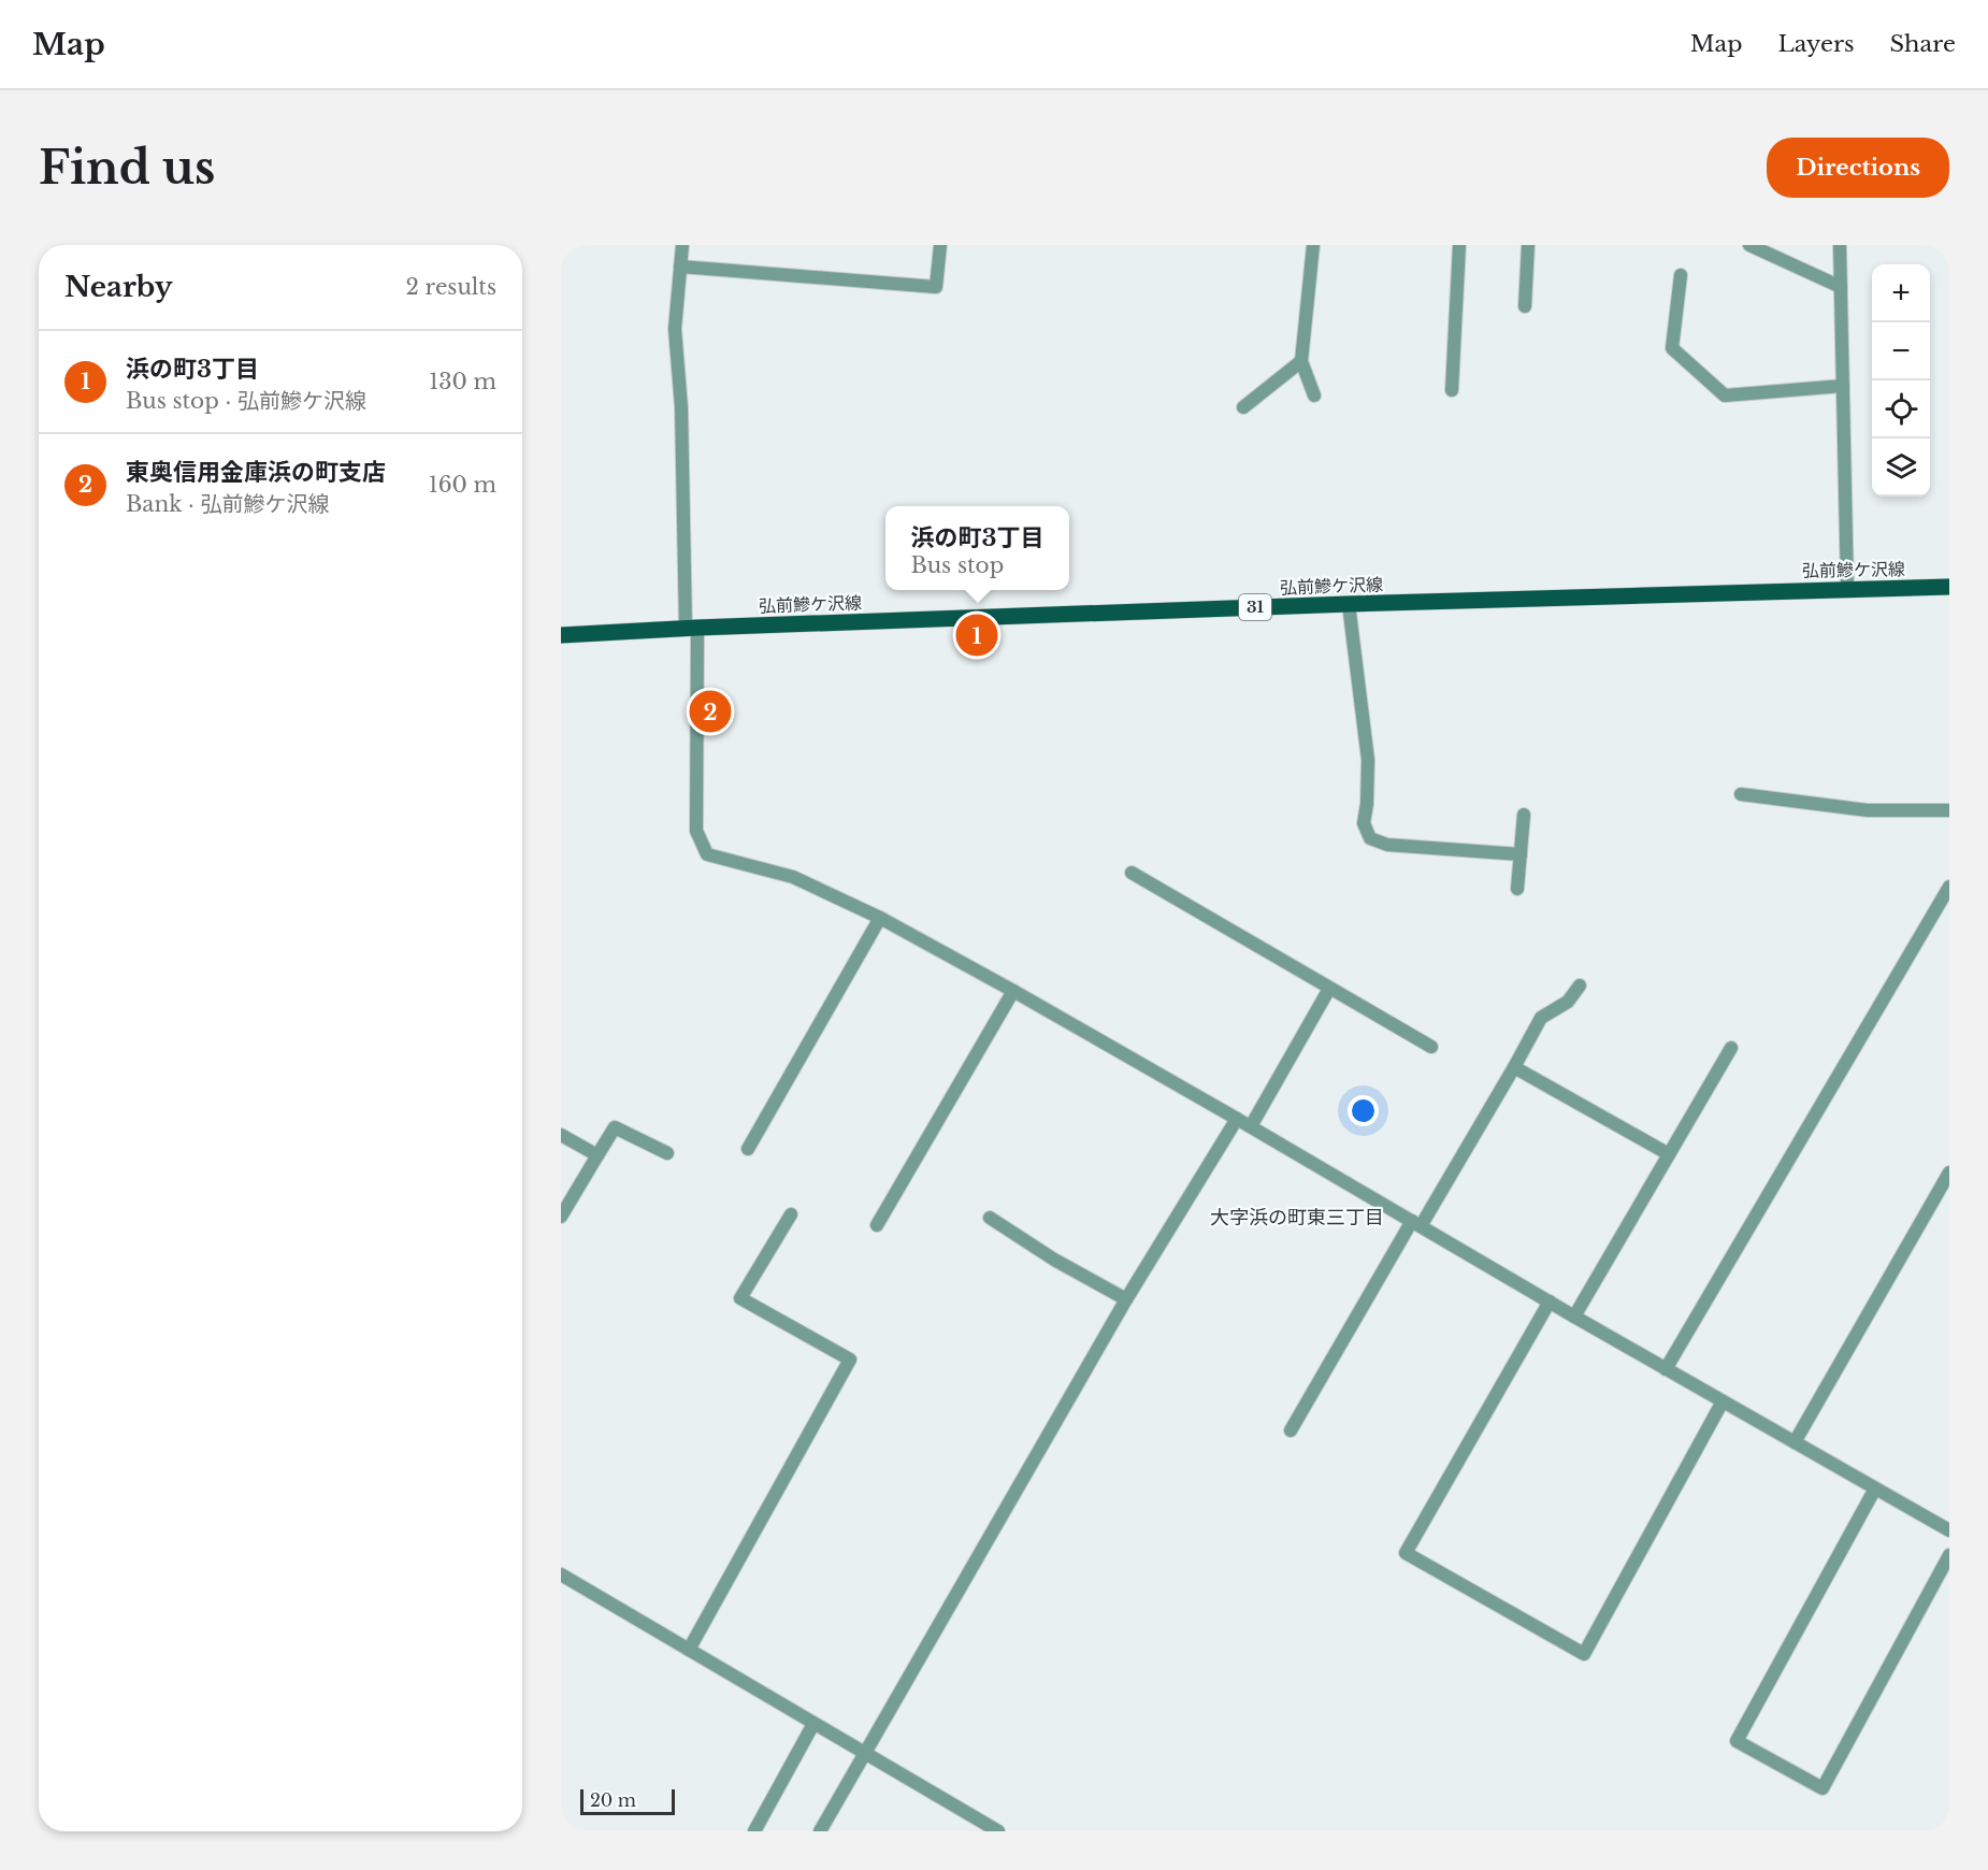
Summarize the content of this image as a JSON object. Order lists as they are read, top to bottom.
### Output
{
  "streets": {
    "main road": ["弘前鰺ケ沢線", "31"]
  },
  "districts": ["大字浜の町東三丁目"],
  "scale_bar": "20 m",
  "page": {
    "header": "Map",
    "nav": ["Map", "Layers", "Share"],
    "buttons": "Directions",
    "title": "Find us",
    "heading": ["Nearby", "2 results"],
    "map_buttons": ["+", "−"],
    "list": [
      {
        "mark": "1",
        "name": "浜の町3丁目",
        "note": "Bus stop · 弘前鰺ケ沢線",
        "value": "130 m"
      },
      {
        "mark": "2",
        "name": "東奥信用金庫浜の町支店",
        "note": "Bank · 弘前鰺ケ沢線",
        "value": "160 m"
      }
    ],
    "popup": ["浜の町3丁目", "Bus stop"],
    "pins": ["1", "2"],
    "scale": "20 m"
  }
}
